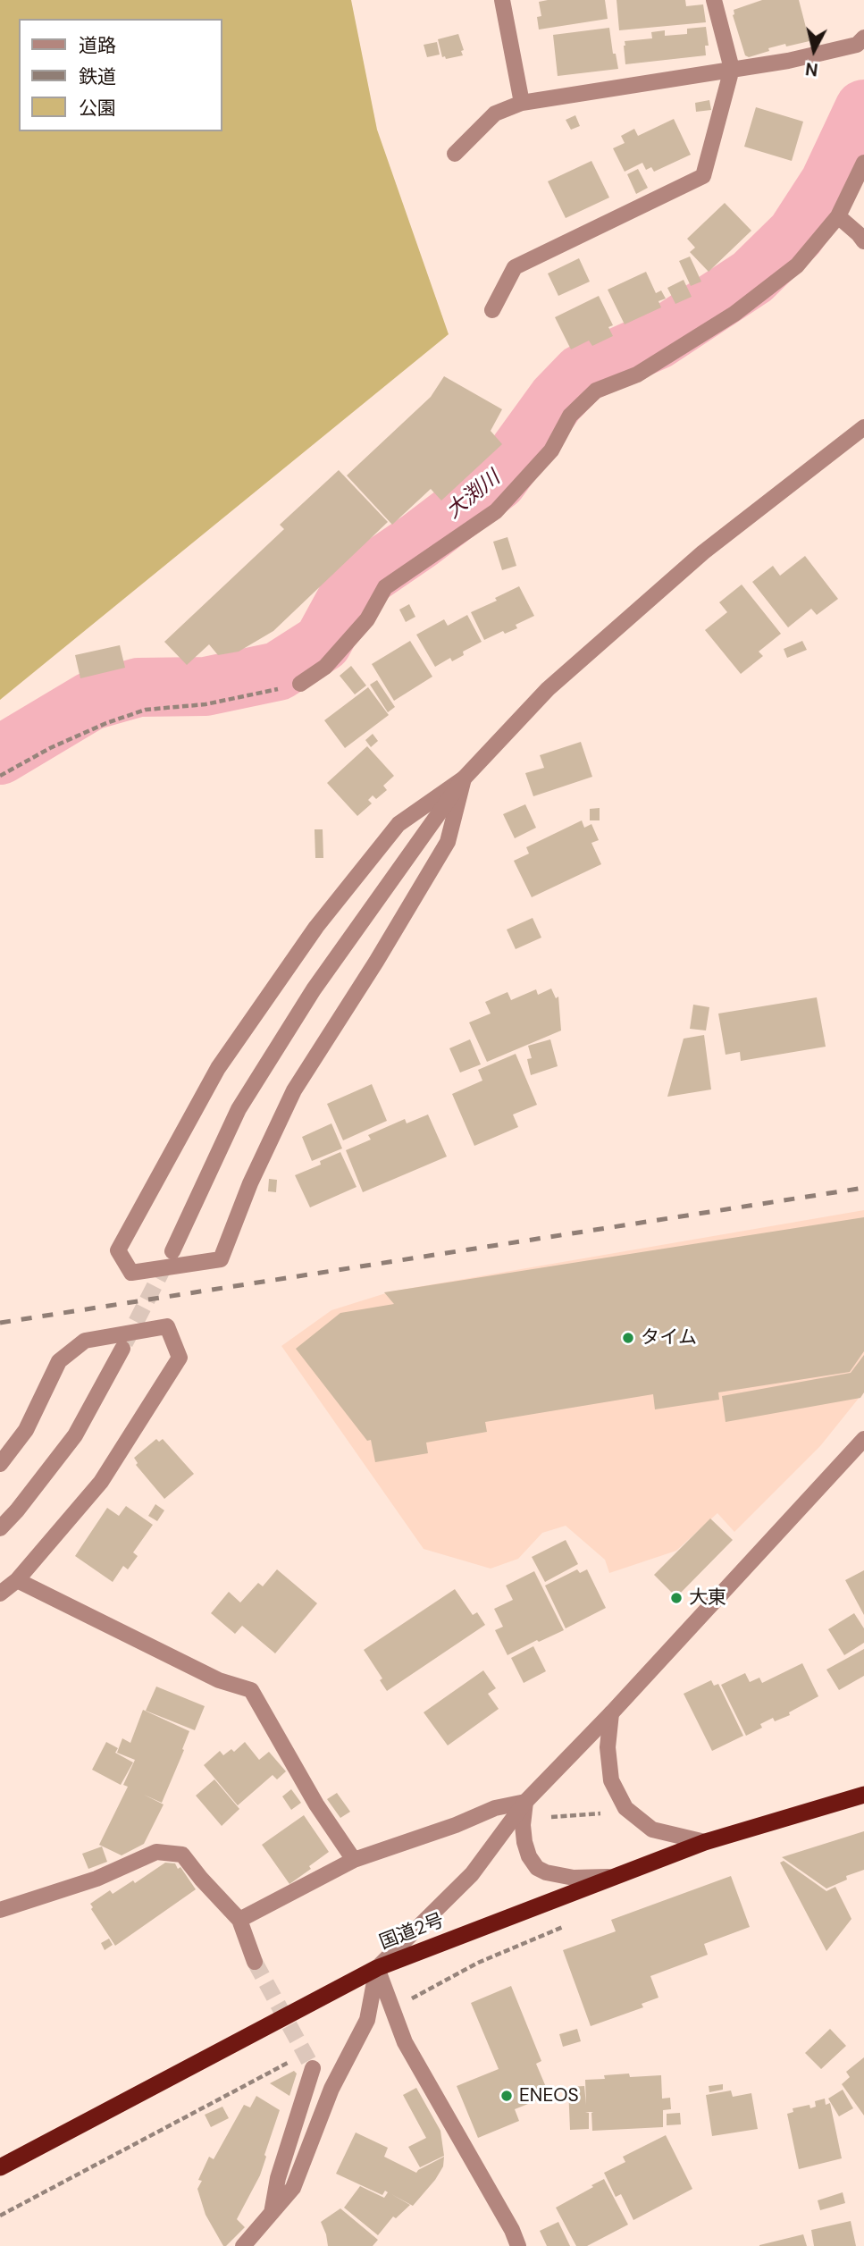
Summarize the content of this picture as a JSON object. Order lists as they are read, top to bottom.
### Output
{
  "streets": {
    "highway": ["国道2号"]
  },
  "water": ["大渕川"],
  "places": ["タイム", "大東", "ENEOS"],
  "legend": ["道路", "鉄道", "公園"],
  "north": "bottom"
}
